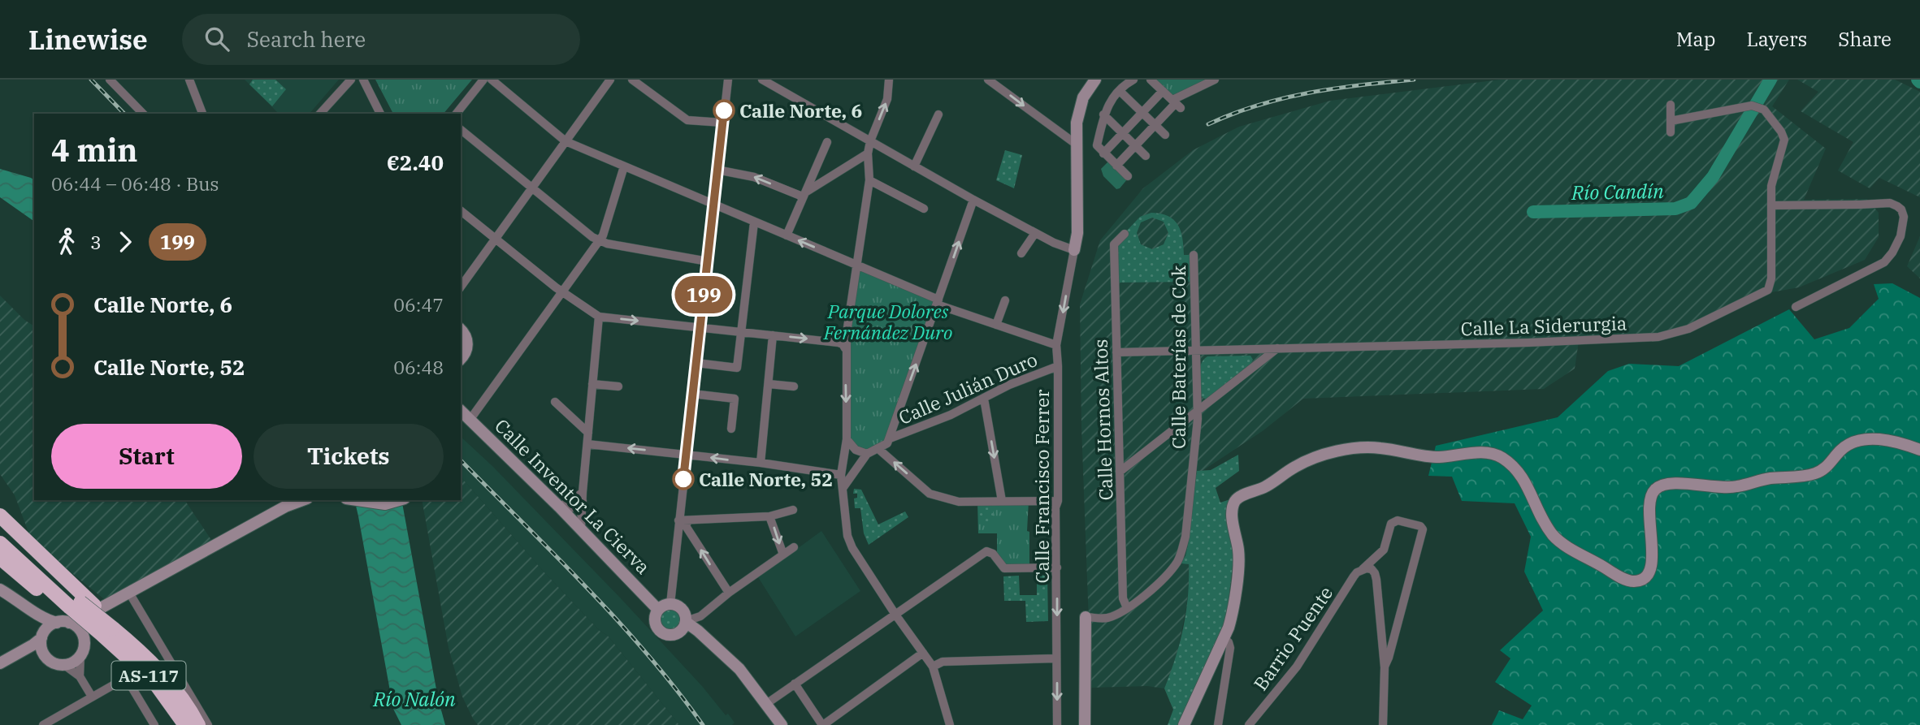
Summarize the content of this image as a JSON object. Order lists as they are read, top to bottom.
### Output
{
  "streets": {
    "highway": ["AS-117"],
    "street": [
      "Calle La Siderurgia",
      "Calle Baterías de Cok",
      "Calle Julián Duro",
      "Calle Hornos Altos",
      "Calle Francisco Ferrer",
      "Calle Inventor La Cierva",
      "Barrio Puente"
    ]
  },
  "crossings": [
    ["Calle La Siderurgia", "Calle Baterías de Cok"],
    ["Calle La Siderurgia", "Calle Hornos Altos"],
    ["Calle Baterías de Cok", "Calle Hornos Altos"],
    ["Calle Julián Duro", "Calle Francisco Ferrer"]
  ],
  "water": ["Río Candín", "Río Nalón"],
  "parks": ["Parque Dolores Fernández Duro"],
  "places": ["Calle Norte, 6", "Calle Norte, 52"],
  "lines": ["bus line 199"],
  "page": {
    "header": "Linewise",
    "search": "Search here",
    "nav": ["Map", "Layers", "Share"],
    "on_map": "199",
    "heading": ["4 min", "06:44 – 06:48 · Bus", "€2.40"],
    "legs": ["3", "199"],
    "list": [
      {
        "name": "Calle Norte, 6",
        "value": "06:47"
      },
      {
        "name": "Calle Norte, 52",
        "value": "06:48"
      }
    ],
    "buttons": ["Start", "Tickets"]
  }
}
